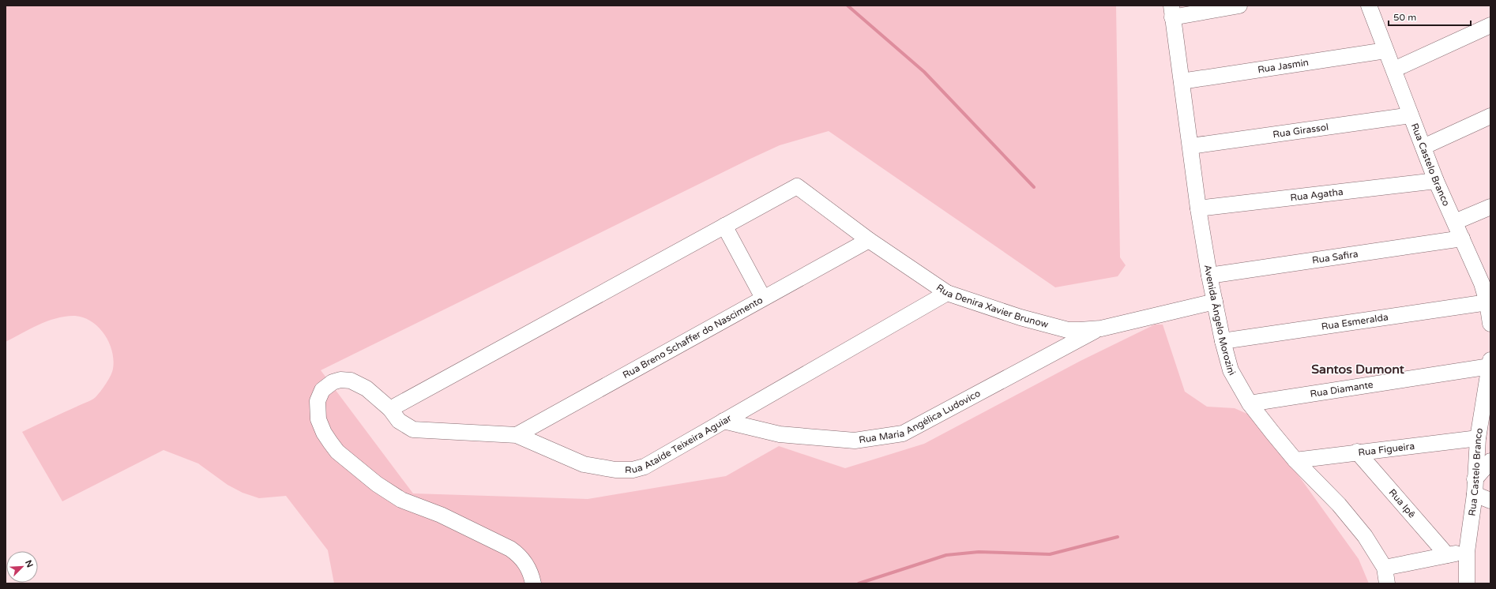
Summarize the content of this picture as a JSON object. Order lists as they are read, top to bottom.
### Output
{
  "streets": {
    "street": [
      "Rua Jasmin",
      "Rua Girassol",
      "Rua Castelo Branco",
      "Rua Agatha",
      "Rua Safira",
      "Rua Denira Xavier Brunow",
      "Avenida Ângelo Morozini",
      "Rua Esmeralda",
      "Rua Breno Schaffer do Nascimento",
      "Rua Diamante",
      "Rua Maria Angélica Ludovico",
      "Rua Ataíde Teixeira Aguiar",
      "Rua Figueira",
      "Rua Ipê"
    ]
  },
  "crossings": [
    ["Rua Jasmin", "Rua Castelo Branco"],
    ["Rua Jasmin", "Avenida Ângelo Morozini"],
    ["Rua Girassol", "Rua Castelo Branco"],
    ["Rua Girassol", "Avenida Ângelo Morozini"],
    ["Rua Castelo Branco", "Rua Agatha"],
    ["Rua Castelo Branco", "Rua Safira"],
    ["Rua Castelo Branco", "Rua Esmeralda"],
    ["Rua Castelo Branco", "Rua Diamante"],
    ["Rua Castelo Branco", "Rua Figueira"],
    ["Rua Agatha", "Avenida Ângelo Morozini"],
    ["Rua Safira", "Avenida Ângelo Morozini"],
    ["Rua Denira Xavier Brunow", "Avenida Ângelo Morozini"],
    ["Rua Denira Xavier Brunow", "Rua Breno Schaffer do Nascimento"],
    ["Rua Denira Xavier Brunow", "Rua Maria Angélica Ludovico"],
    ["Rua Denira Xavier Brunow", "Rua Ataíde Teixeira Aguiar"],
    ["Avenida Ângelo Morozini", "Rua Esmeralda"],
    ["Avenida Ângelo Morozini", "Rua Diamante"],
    ["Avenida Ângelo Morozini", "Rua Figueira"],
    ["Rua Breno Schaffer do Nascimento", "Rua Ataíde Teixeira Aguiar"],
    ["Rua Maria Angélica Ludovico", "Rua Ataíde Teixeira Aguiar"],
    ["Rua Figueira", "Rua Ipê"]
  ],
  "districts": ["Santos Dumont"],
  "scale_bar": "50 m",
  "north": "top right"
}
